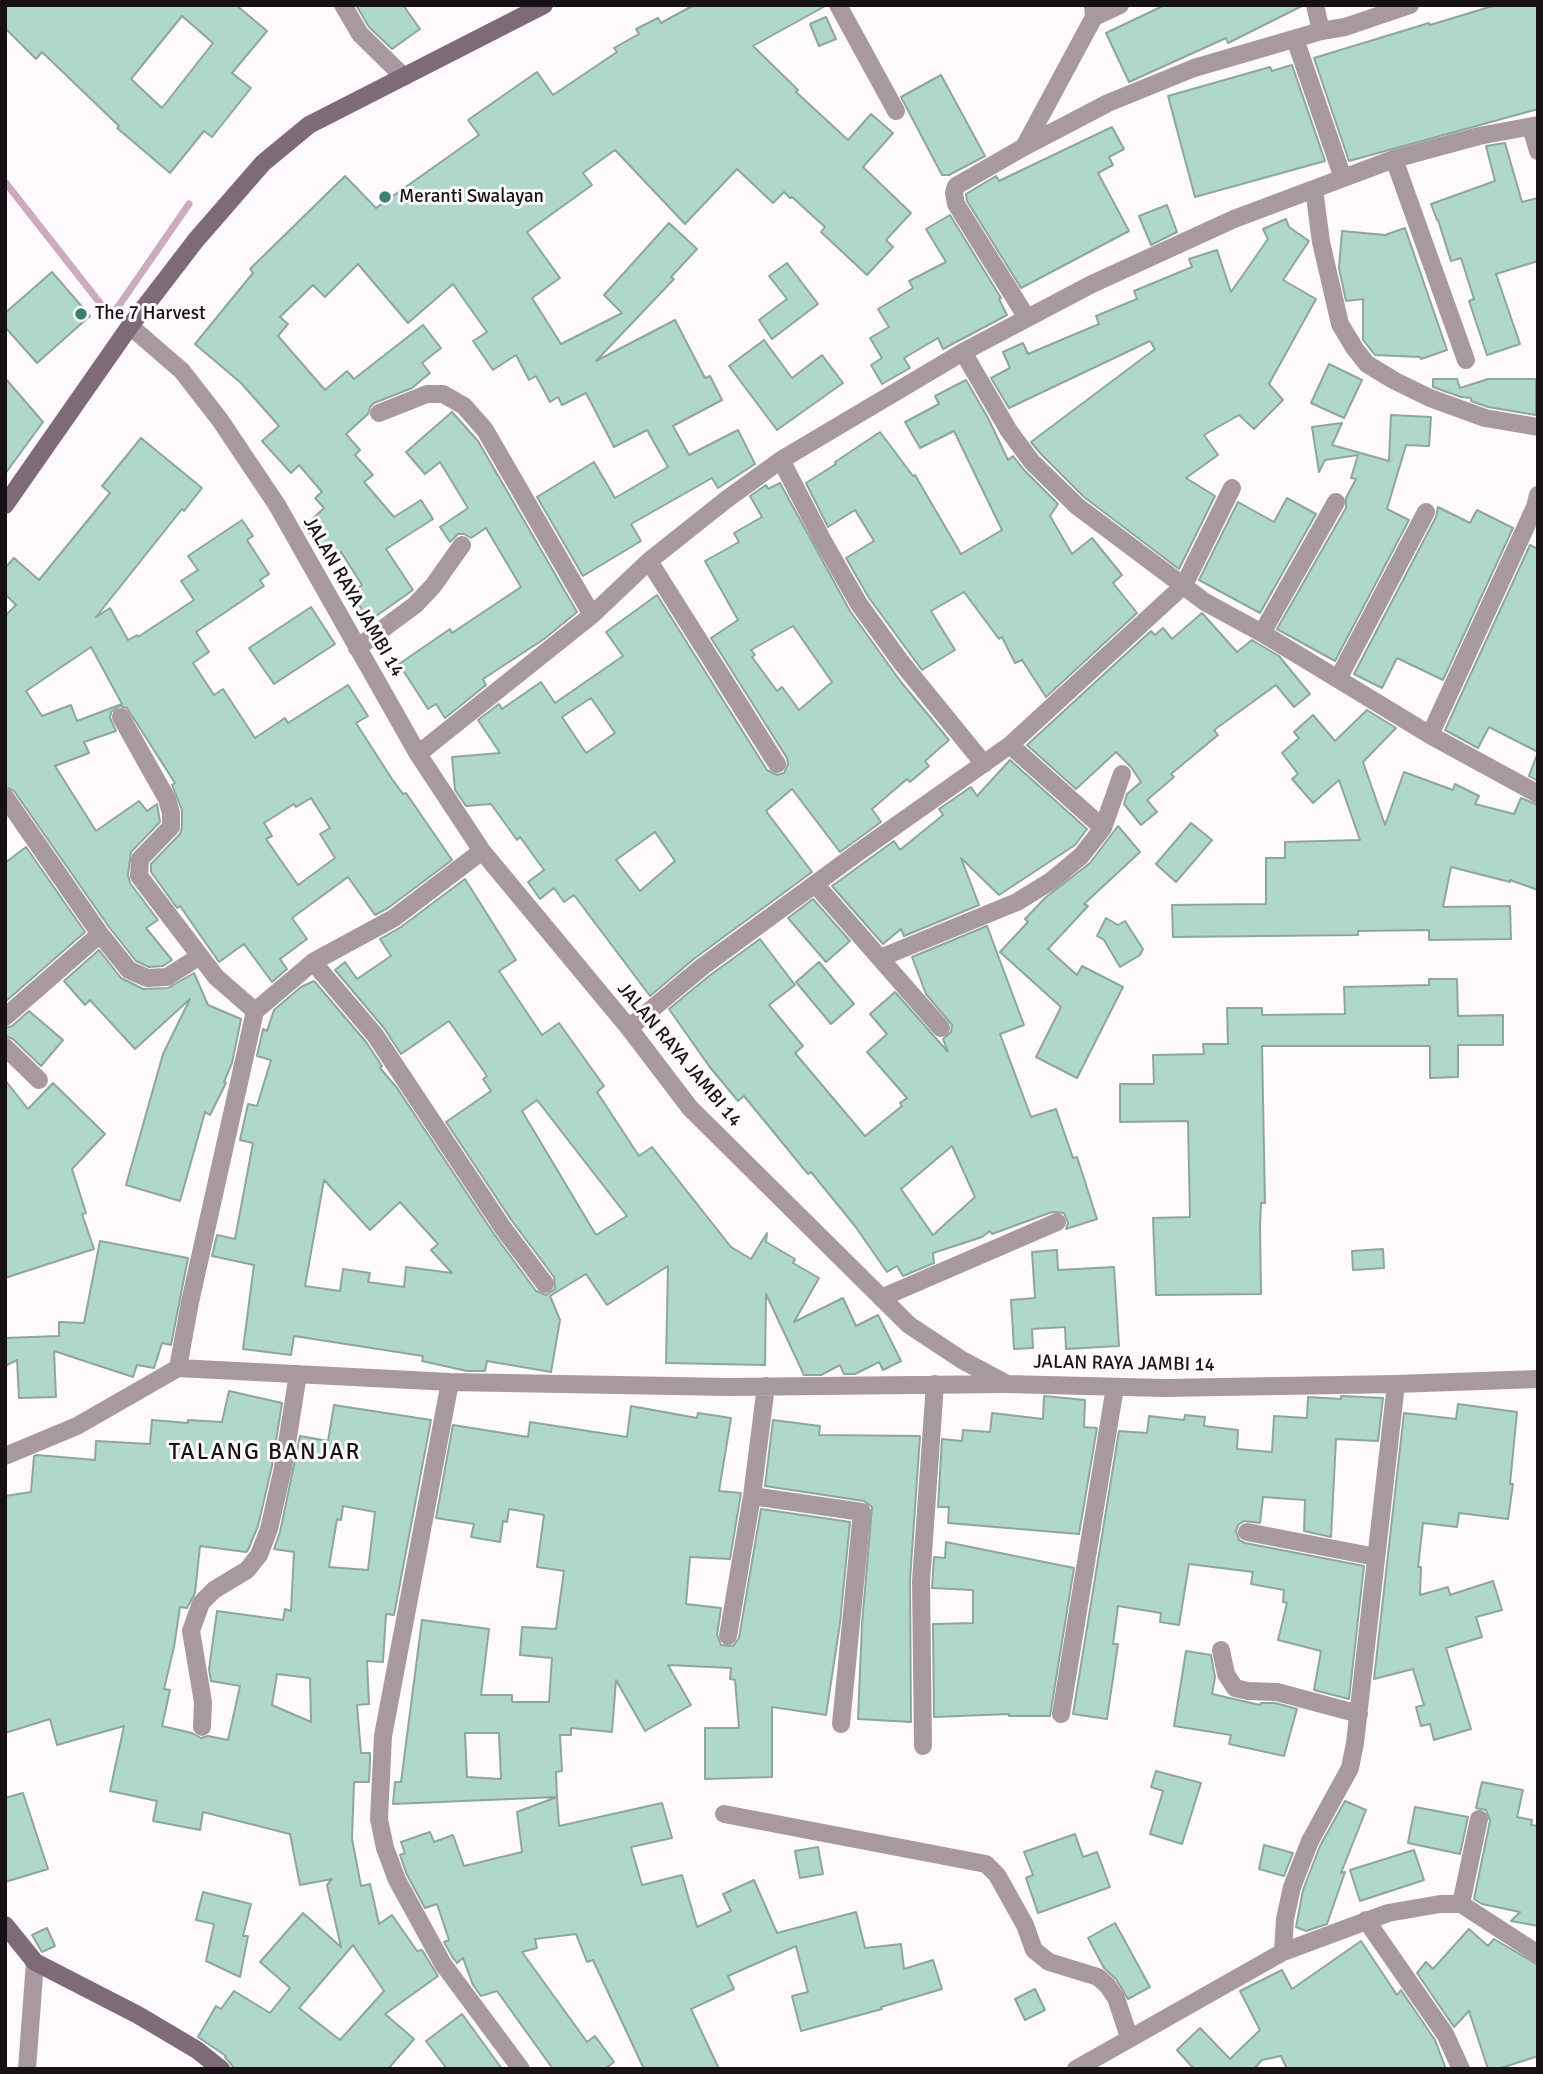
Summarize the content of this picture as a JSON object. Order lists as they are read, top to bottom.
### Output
{
  "streets": {
    "street": ["JALAN RAYA JAMBI 14"]
  },
  "districts": ["TALANG BANJAR"],
  "places": ["Meranti Swalayan", "The 7 Harvest"]
}
